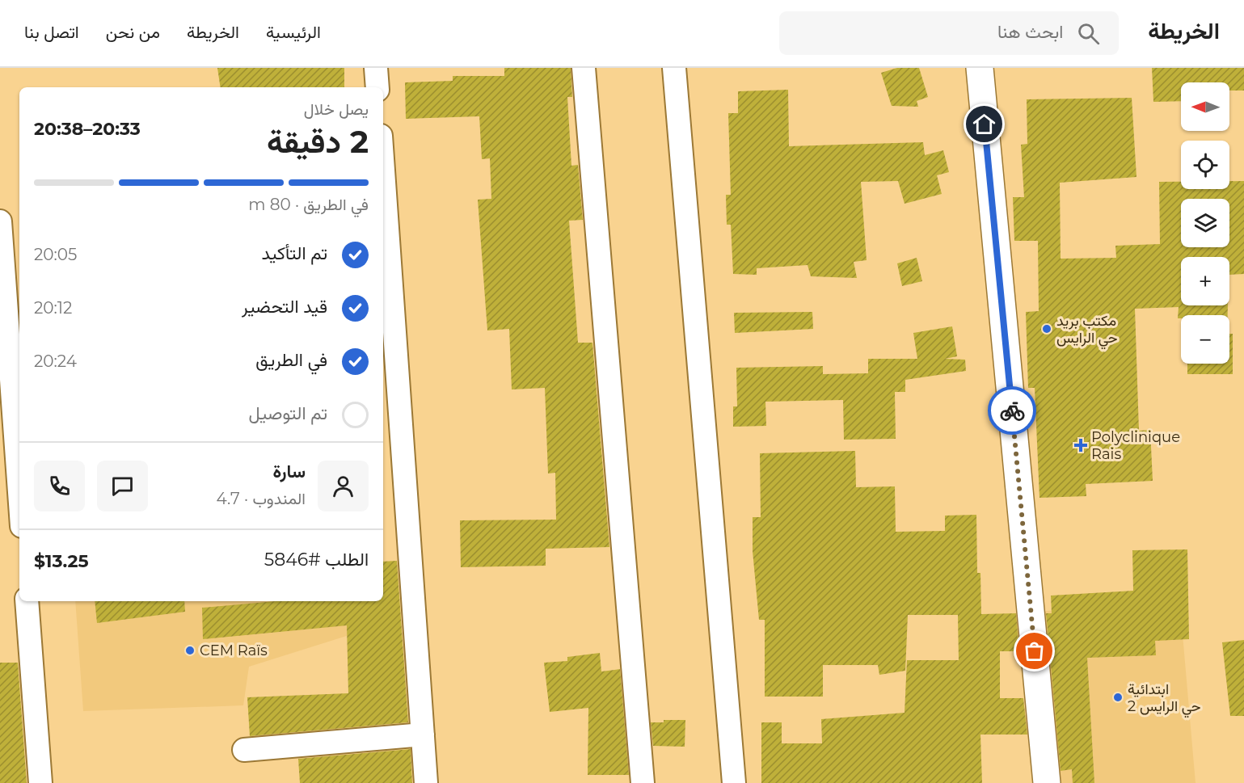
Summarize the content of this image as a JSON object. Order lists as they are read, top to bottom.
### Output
{
  "places": {
    "other": ["مكتب بريد حي الرايس", "CEM Raïs", "ابتدائية حي الرايس 2"],
    "health": ["Polyclinique Rais"]
  },
  "north": "left",
  "page": {
    "header": "الخريطة",
    "search": "ابحث هنا",
    "nav": [
      "الرئيسية",
      "الخريطة",
      "من نحن",
      "اتصل بنا"
    ],
    "map_buttons": ["+", "−"],
    "heading": ["2 دقيقة", "يصل خلال", "20:33–20:38"],
    "panel": [
      "سارة",
      "المندوب · 4.7",
      "الطلب #5846",
      "$13.25"
    ],
    "bar": "في الطريق · 80 m",
    "list": [
      ["تم التأكيد", "20:05"],
      ["قيد التحضير", "20:12"],
      ["في الطريق", "20:24"],
      "تم التوصيل"
    ]
  }
}
